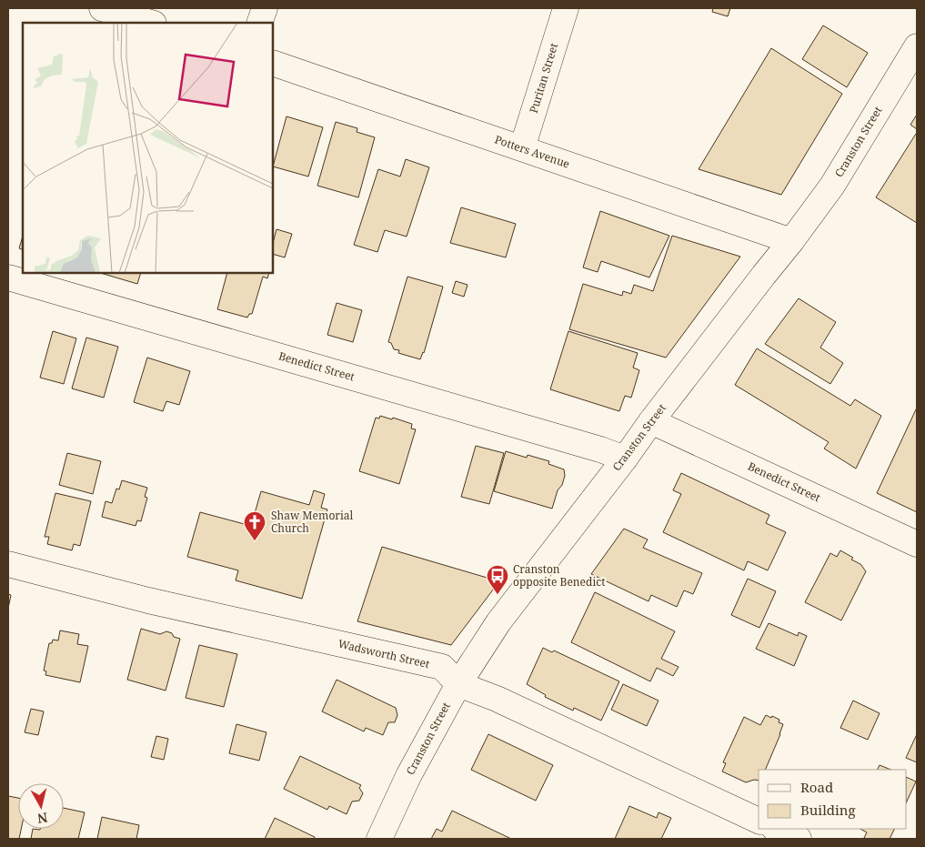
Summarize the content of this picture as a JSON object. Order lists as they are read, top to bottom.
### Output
{
  "streets": {
    "street": [
      "Puritan Street",
      "Cranston Street",
      "Potters Avenue",
      "Benedict Street",
      "Wadsworth Street"
    ]
  },
  "crossings": [
    ["Puritan Street", "Potters Avenue"],
    ["Cranston Street", "Potters Avenue"],
    ["Cranston Street", "Benedict Street"],
    ["Cranston Street", "Wadsworth Street"]
  ],
  "places": {
    "church": ["Shaw Memorial Church"],
    "bus stop": ["Cranston opposite Benedict"]
  },
  "legend": ["Road", "Building"],
  "north": "bottom"
}
